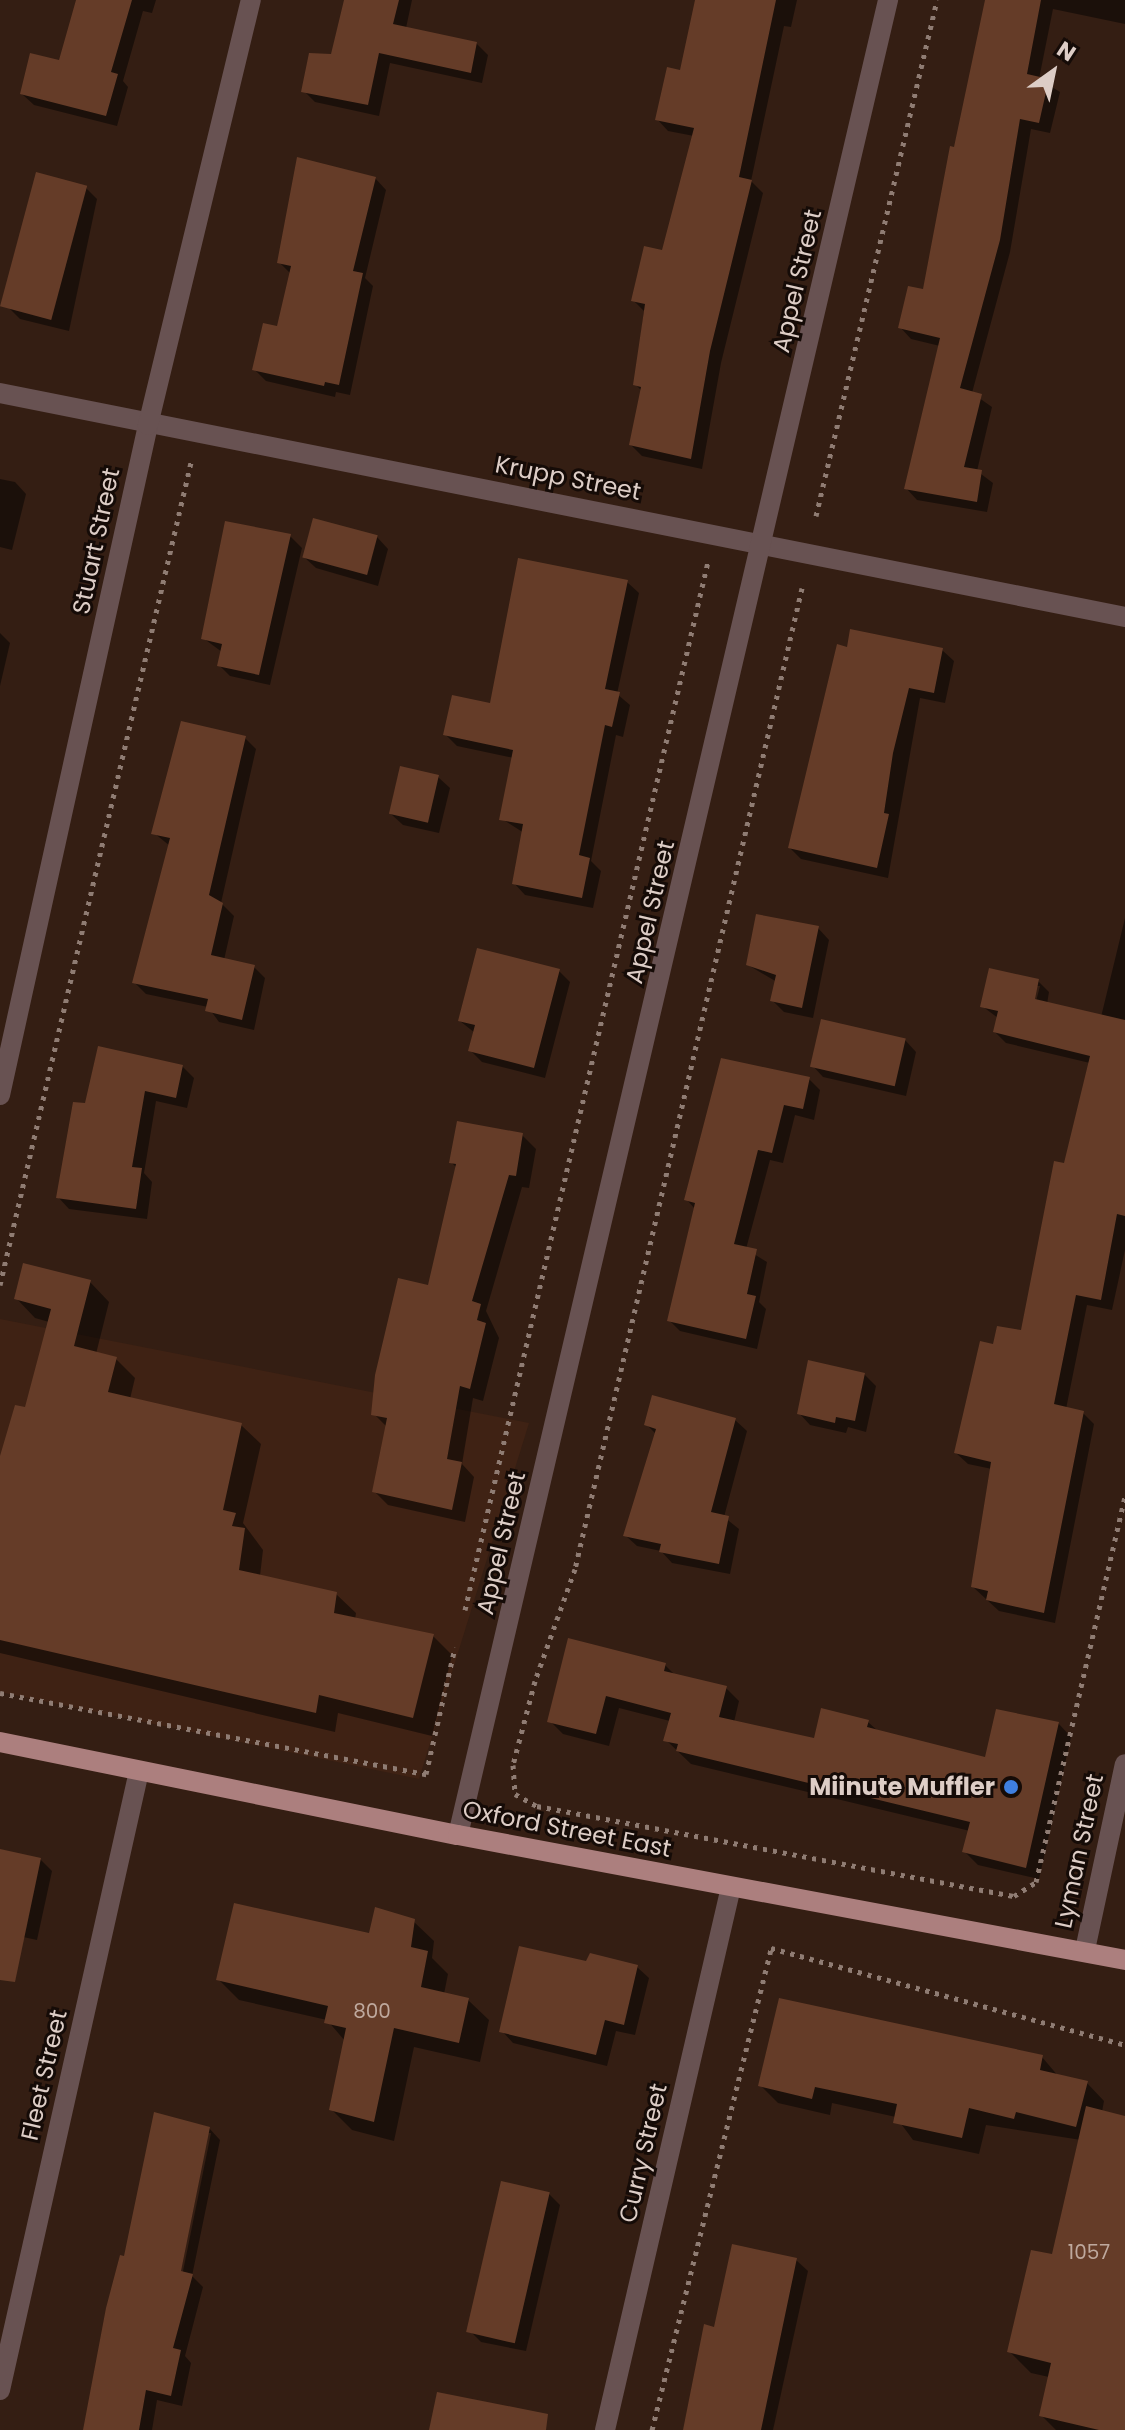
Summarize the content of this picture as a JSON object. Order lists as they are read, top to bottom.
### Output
{
  "streets": {
    "main road": ["Oxford Street East"],
    "street": [
      "Appel Street",
      "Krupp Street",
      "Stuart Street",
      "Lyman Street",
      "Fleet Street",
      "Curry Street"
    ]
  },
  "crossings": [
    ["Appel Street", "Krupp Street"],
    ["Appel Street", "Oxford Street East"],
    ["Krupp Street", "Stuart Street"],
    ["Oxford Street East", "Lyman Street"],
    ["Oxford Street East", "Fleet Street"],
    ["Oxford Street East", "Curry Street"]
  ],
  "places": ["Miinute Muffler"],
  "house_numbers": ["800", "1057"],
  "north": "top right"
}
